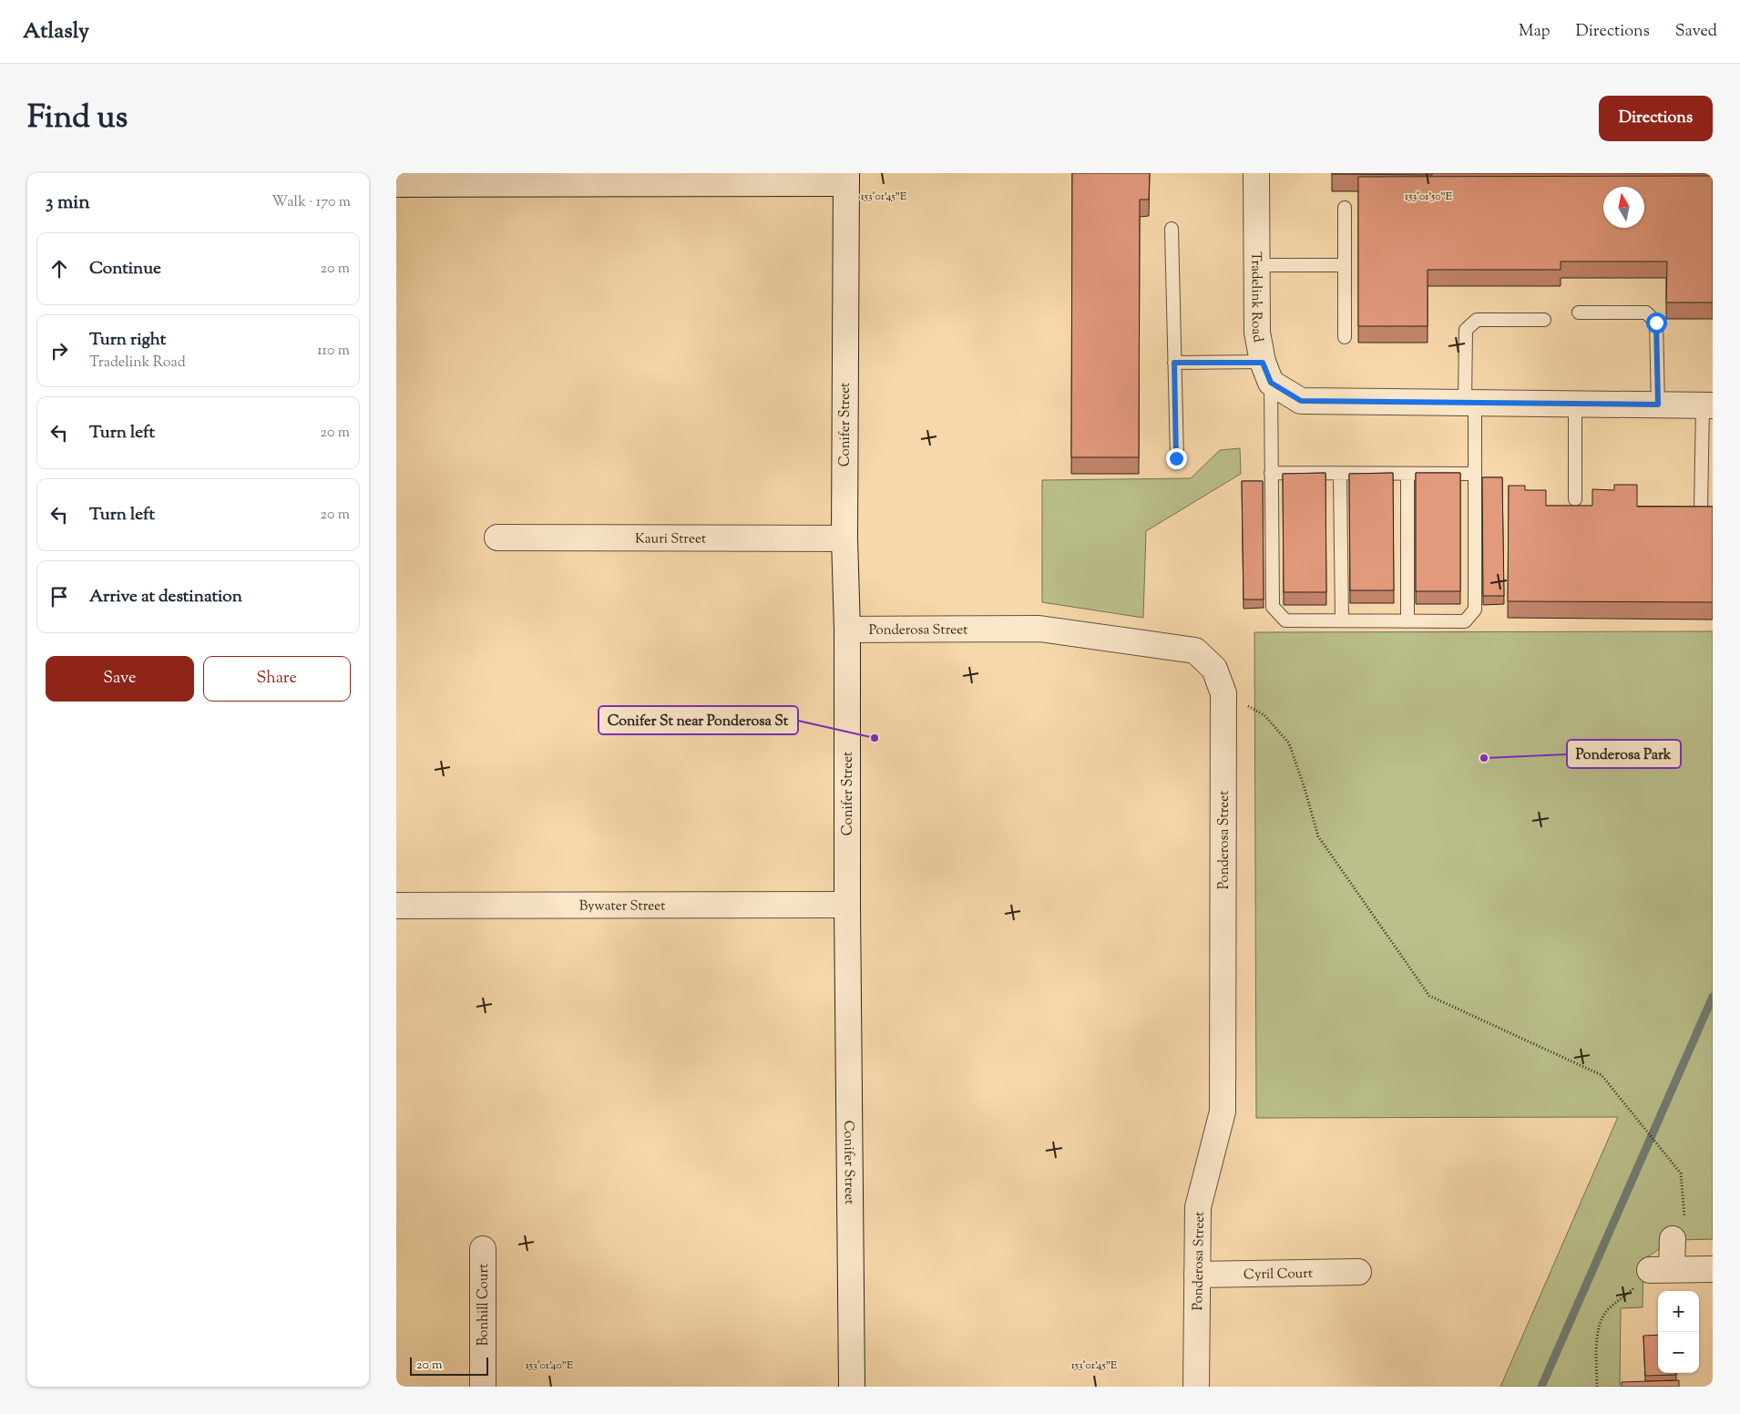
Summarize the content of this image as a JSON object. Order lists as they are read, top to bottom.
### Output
{
  "streets": {
    "street": [
      "Tradelink Road",
      "Conifer Street",
      "Kauri Street",
      "Ponderosa Street",
      "Bywater Street",
      "Cyril Court",
      "Bonhill Court"
    ]
  },
  "crossings": [
    ["Conifer Street", "Kauri Street"],
    ["Conifer Street", "Ponderosa Street"],
    ["Conifer Street", "Bywater Street"],
    ["Ponderosa Street", "Cyril Court"]
  ],
  "places": ["Conifer St near Ponderosa St", "Ponderosa Park"],
  "scale_bar": "20 m",
  "north": "top",
  "page": {
    "header": "Atlasly",
    "nav": ["Map", "Directions", "Saved"],
    "title": "Find us",
    "buttons": [
      "Directions",
      ["Save", "Share"]
    ],
    "heading": ["3 min", "Walk · 170 m"],
    "list": [
      ["Continue", "20 m"],
      ["Turn right", "Tradelink Road", "110 m"],
      ["Turn left", "20 m"],
      ["Turn left", "20 m"],
      "Arrive at destination"
    ],
    "map_buttons": ["+", "−"],
    "scale": "20 m"
  },
  "coordinates": ["153°01'45\"E", "153°01'50\"E", "153°01'40\"E"]
}
